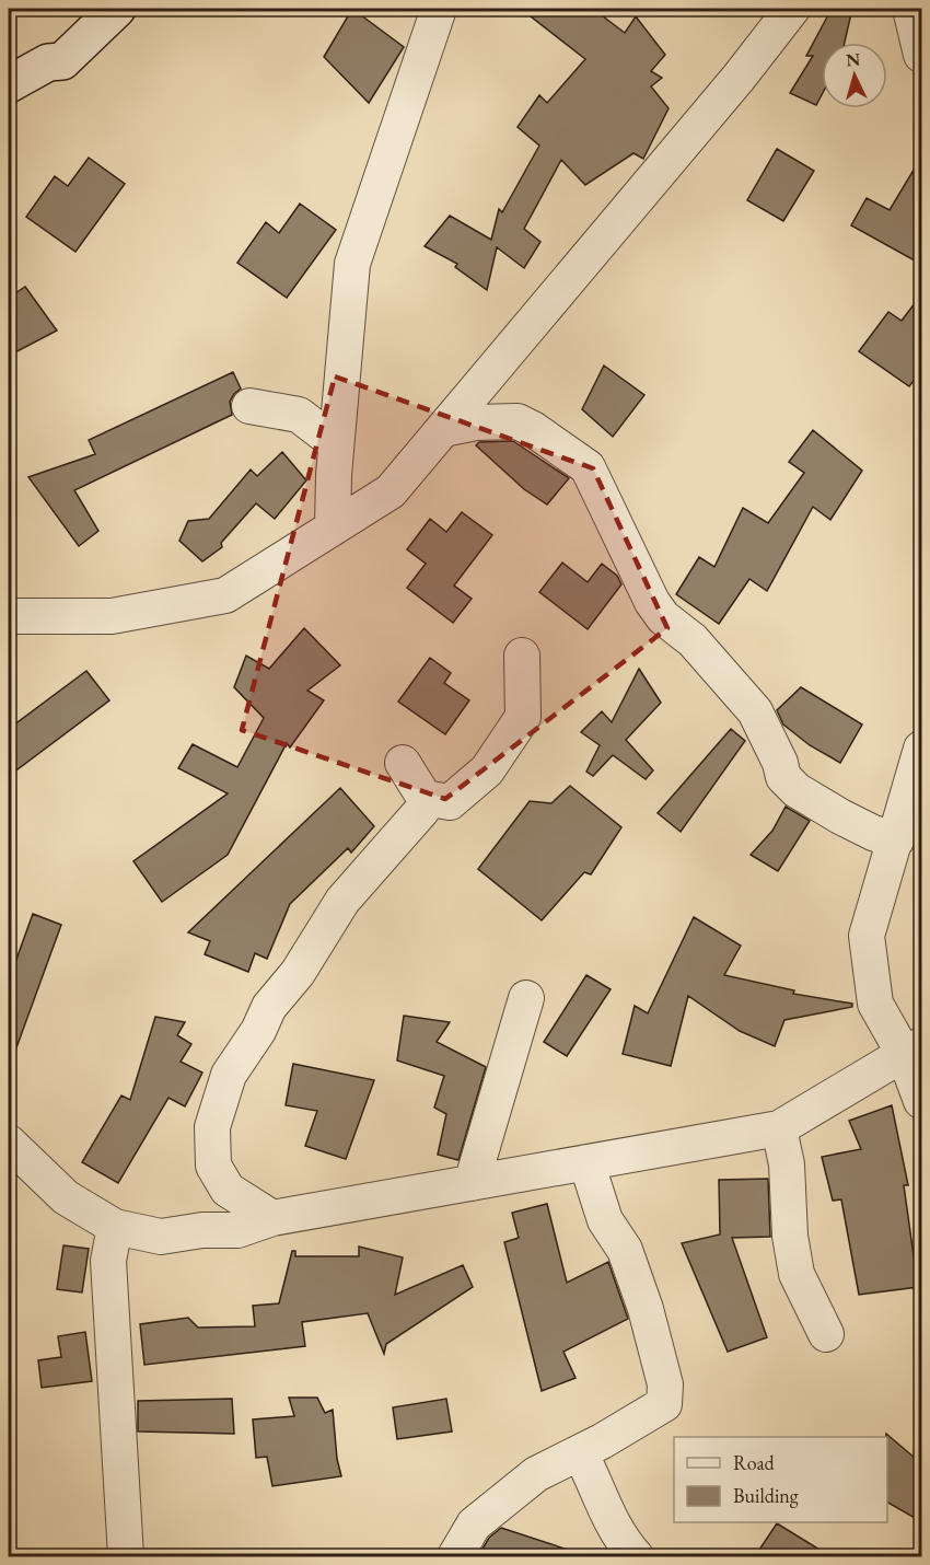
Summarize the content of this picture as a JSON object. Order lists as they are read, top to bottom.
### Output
{
  "legend": ["Road", "Building"],
  "north": "top"
}
